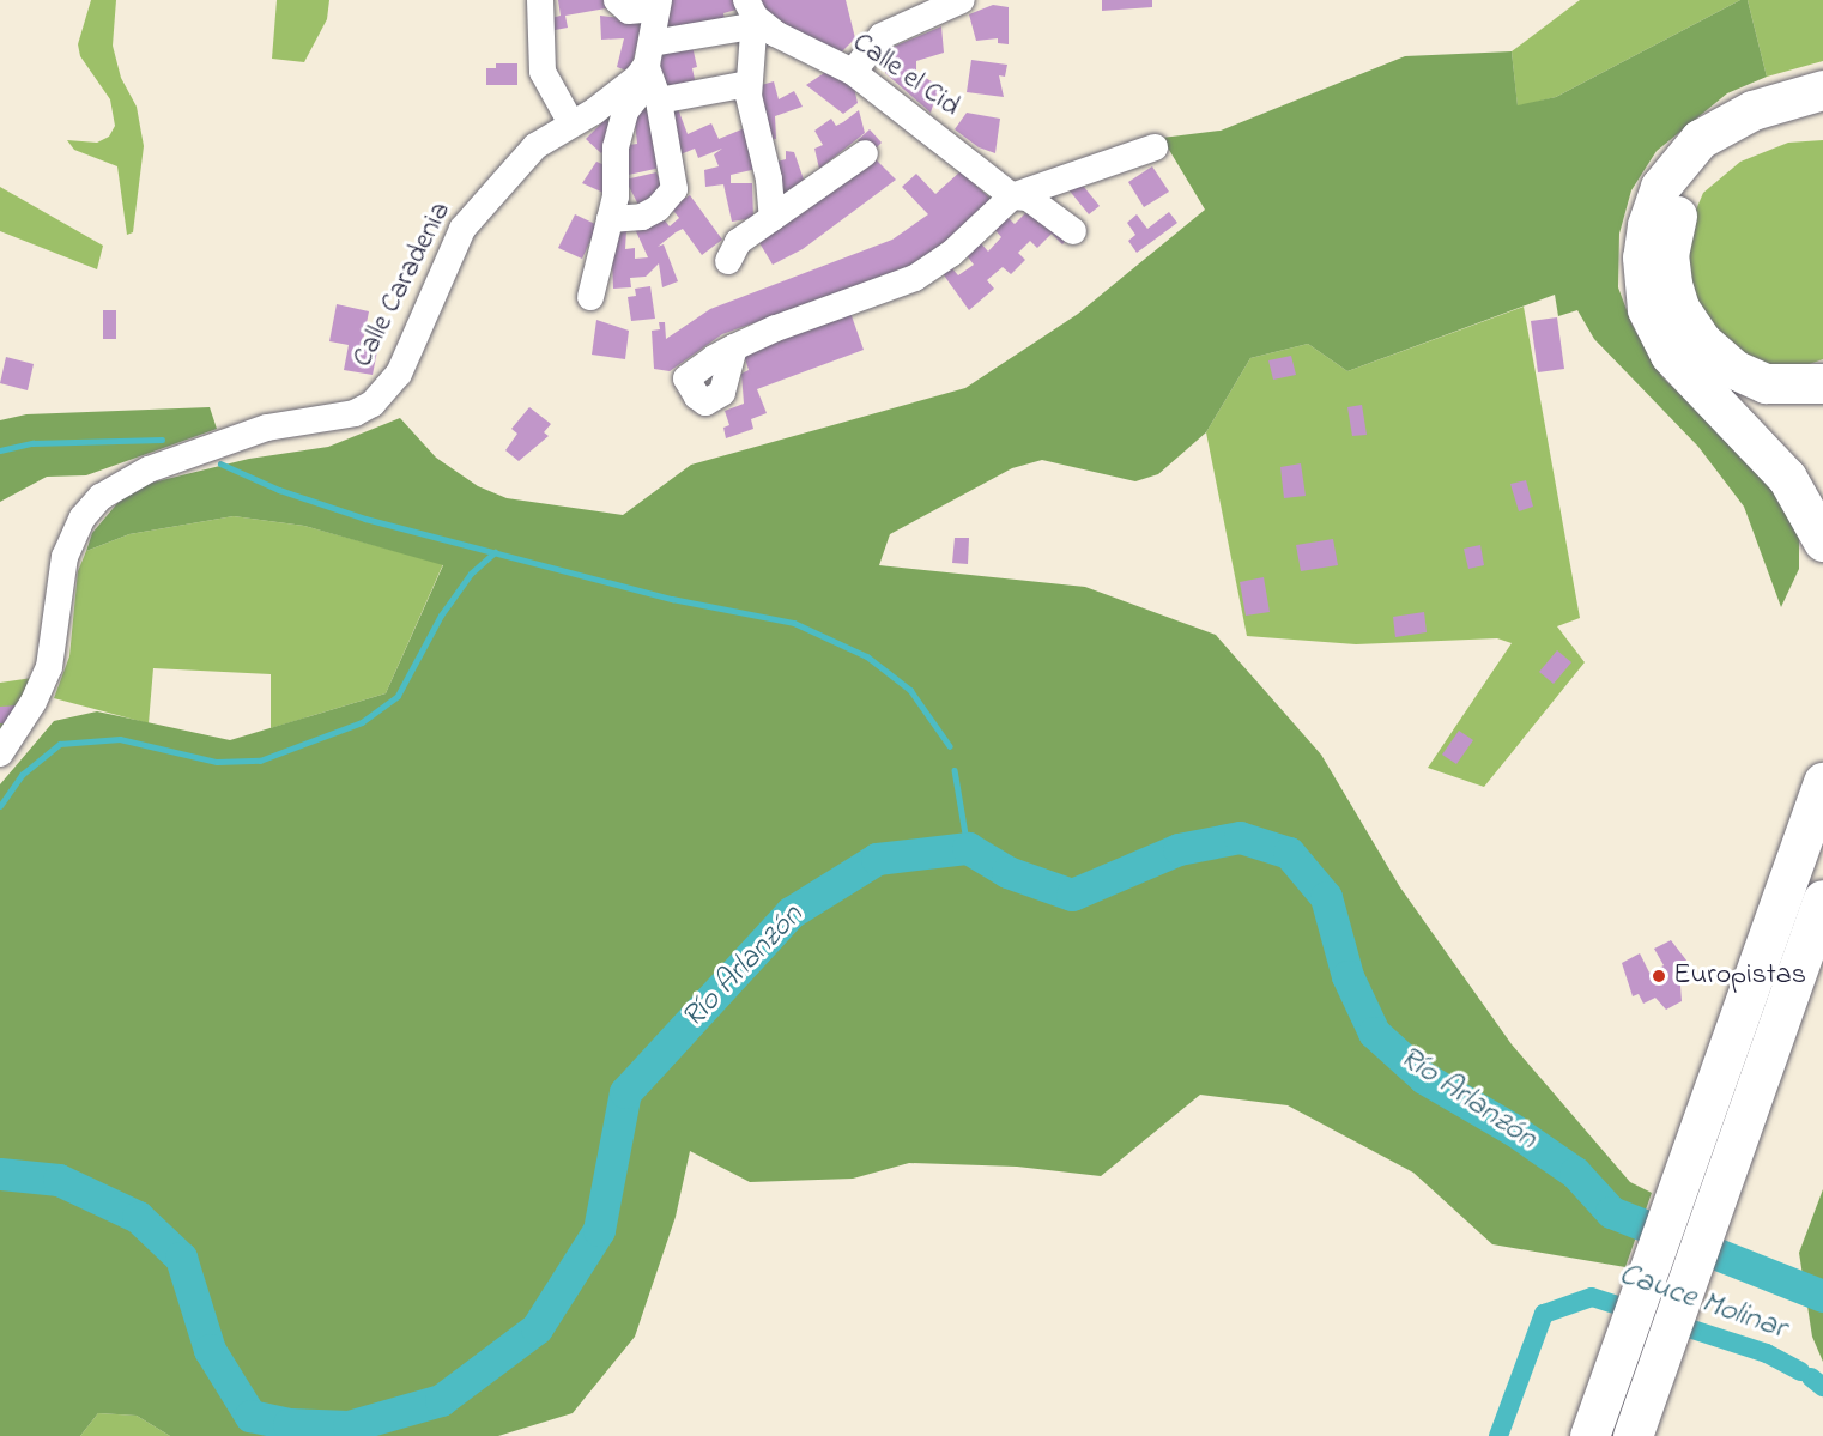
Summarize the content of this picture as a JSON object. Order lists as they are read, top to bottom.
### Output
{
  "streets": {
    "street": ["Calle el Cid", "Calle Caradenia"]
  },
  "water": ["Río Arlanzón", "Cauce Molinar"],
  "places": ["Europistas"]
}
